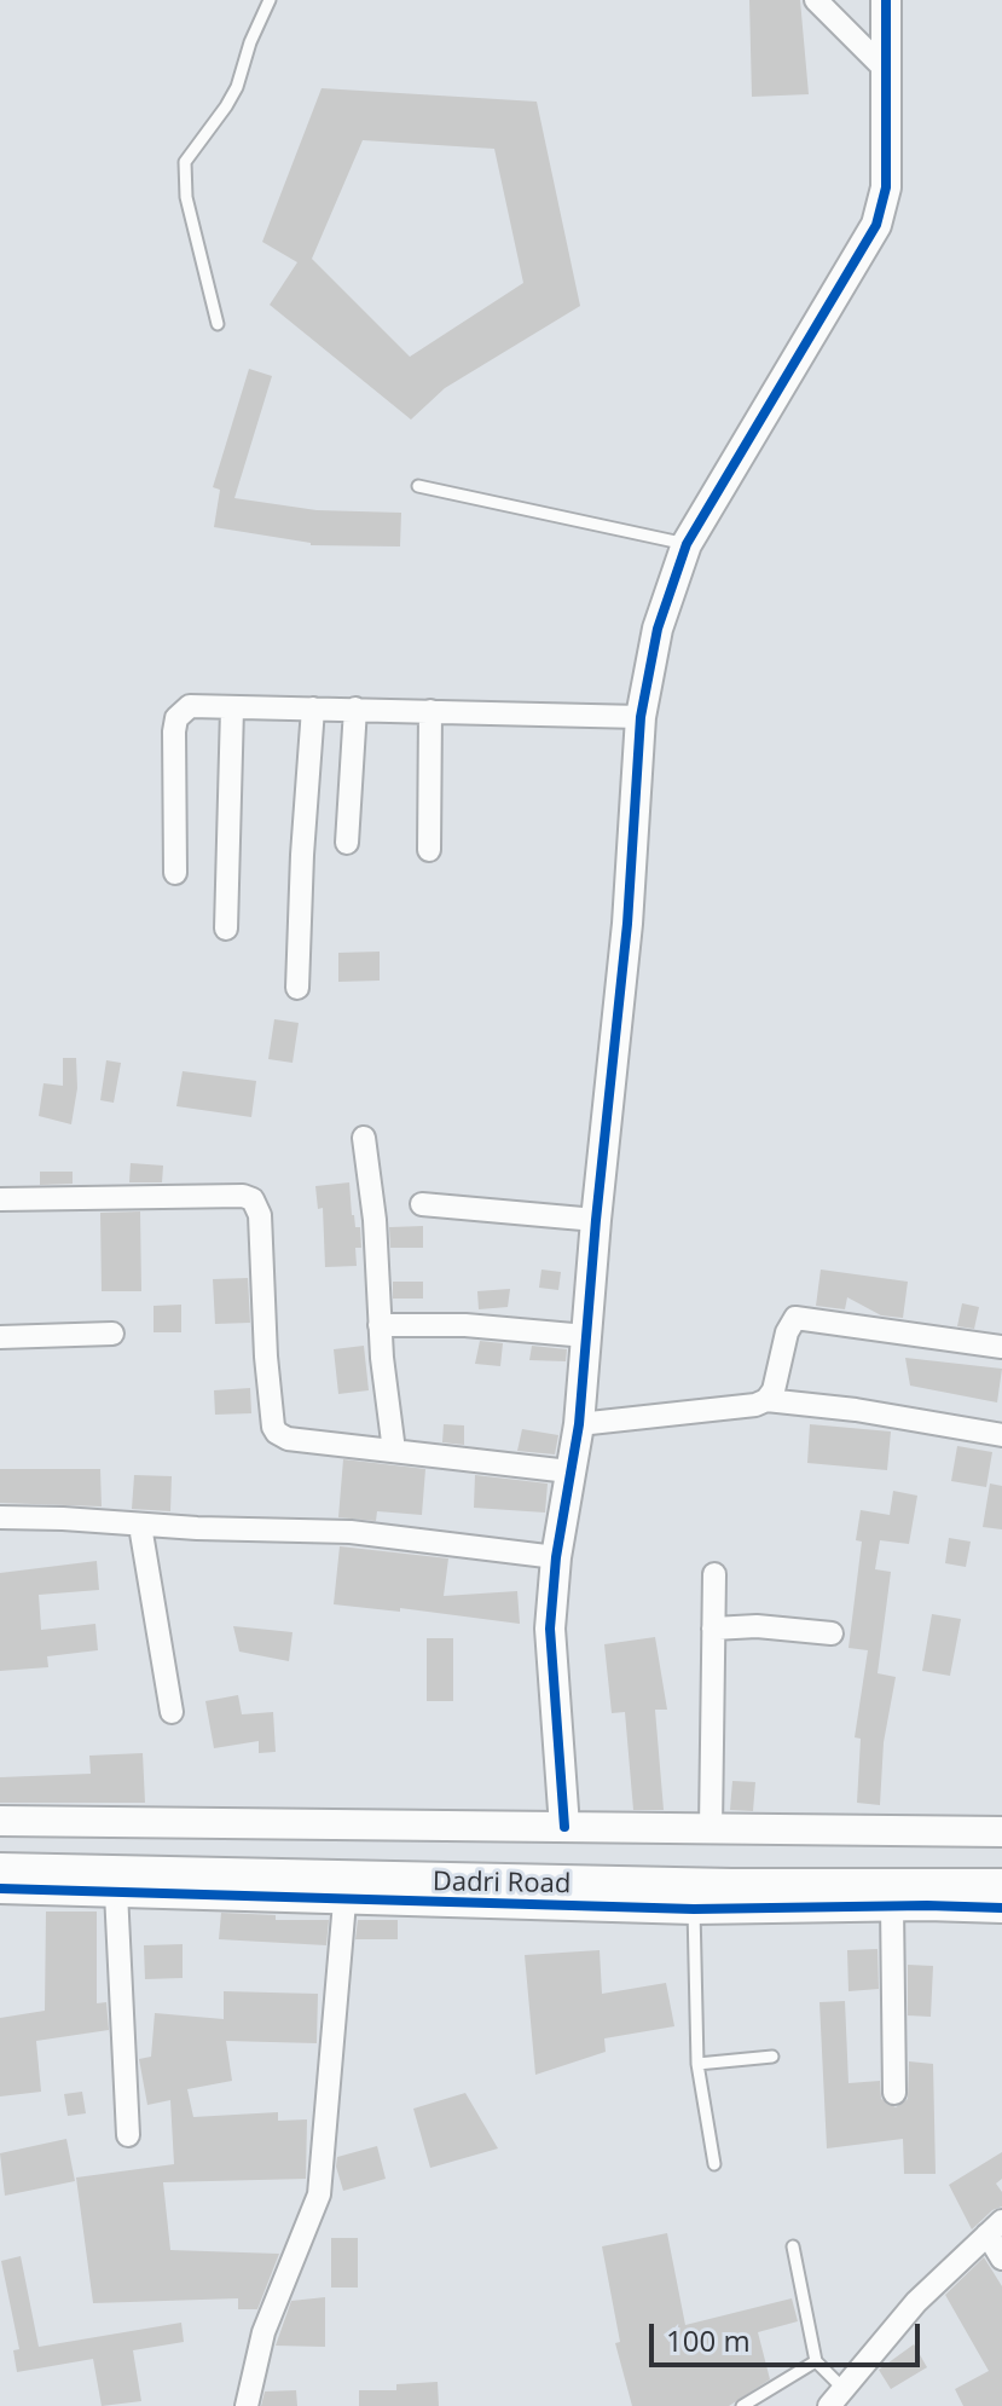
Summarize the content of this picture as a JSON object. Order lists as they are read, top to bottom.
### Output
{
  "streets": {
    "street": ["Dadri Road"]
  },
  "scale_bar": "100 m"
}
